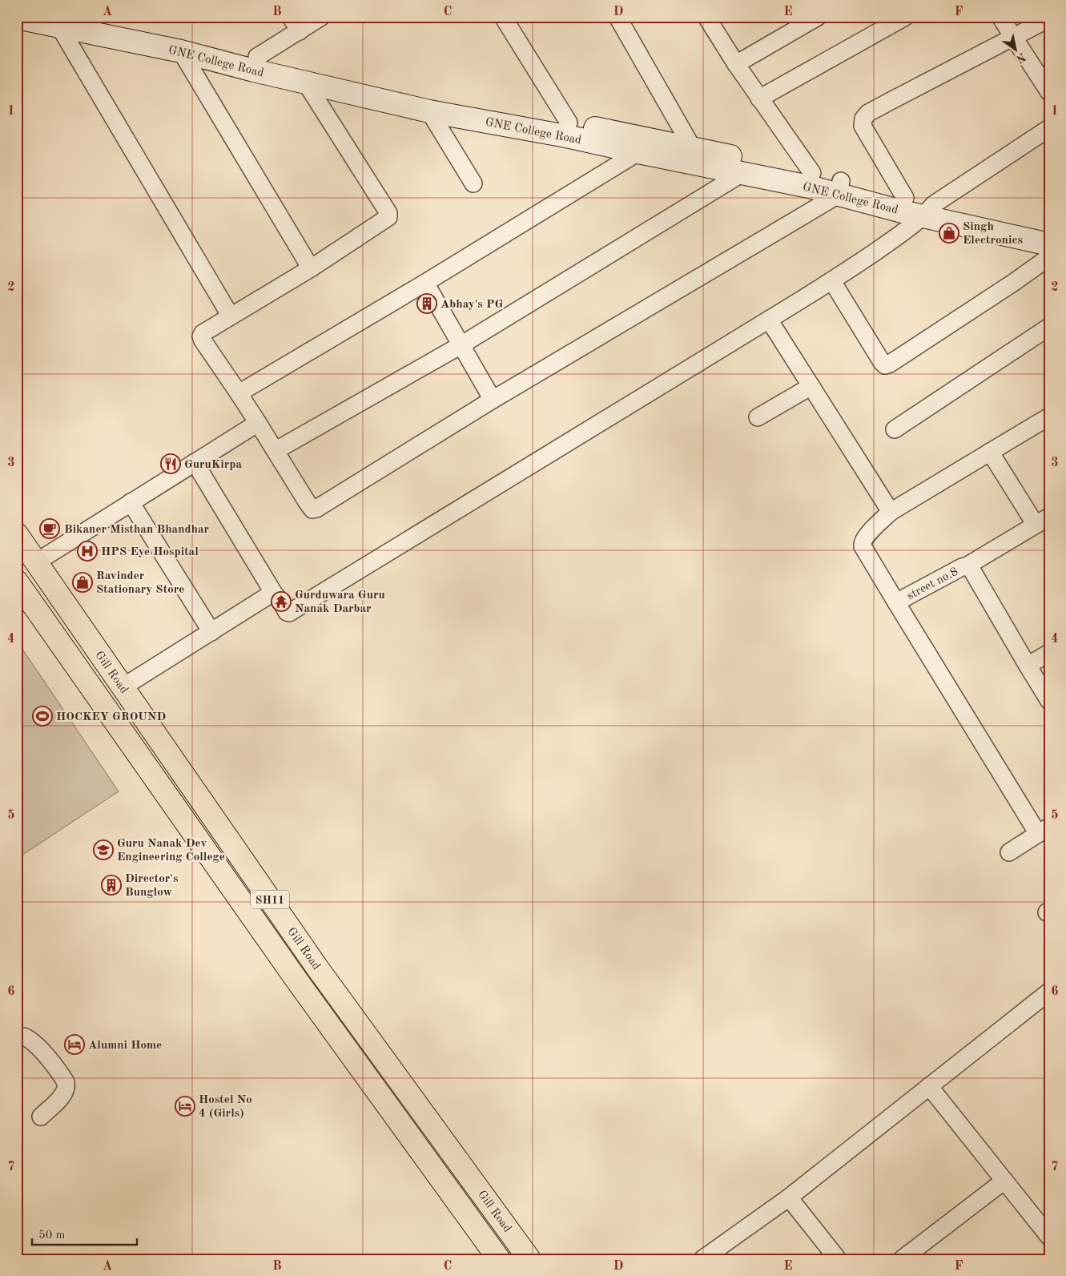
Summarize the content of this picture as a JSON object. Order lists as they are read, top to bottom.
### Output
{
  "streets": {
    "main road": ["Gill Road", "SH11"],
    "street": ["GNE College Road", "street no.8"]
  },
  "places": {
    "shop": ["Singh Electronics", "Ravinder Stationary Store"],
    "building": ["Abhay's PG", "Director's Bunglow"],
    "restaurant": ["GuruKirpa"],
    "cafe": ["Bikaner Misthan Bhandhar"],
    "hospital": ["HPS Eye Hospital"],
    "temple": ["Gurduwara Guru Nanak Darbar"],
    "sports": ["HOCKEY GROUND"],
    "school or university": ["Guru Nanak Dev Engineering College"],
    "hotel": ["Alumni Home", "Hostel No 4 (Girls)"]
  },
  "scale_bar": "50 m",
  "north": "bottom right",
  "grid": {
    "columns": [
      "A",
      "B",
      "C",
      "D",
      "E",
      "F"
    ],
    "rows": [
      "1",
      "2",
      "3",
      "4",
      "5",
      "6",
      "7"
    ]
  }
}
